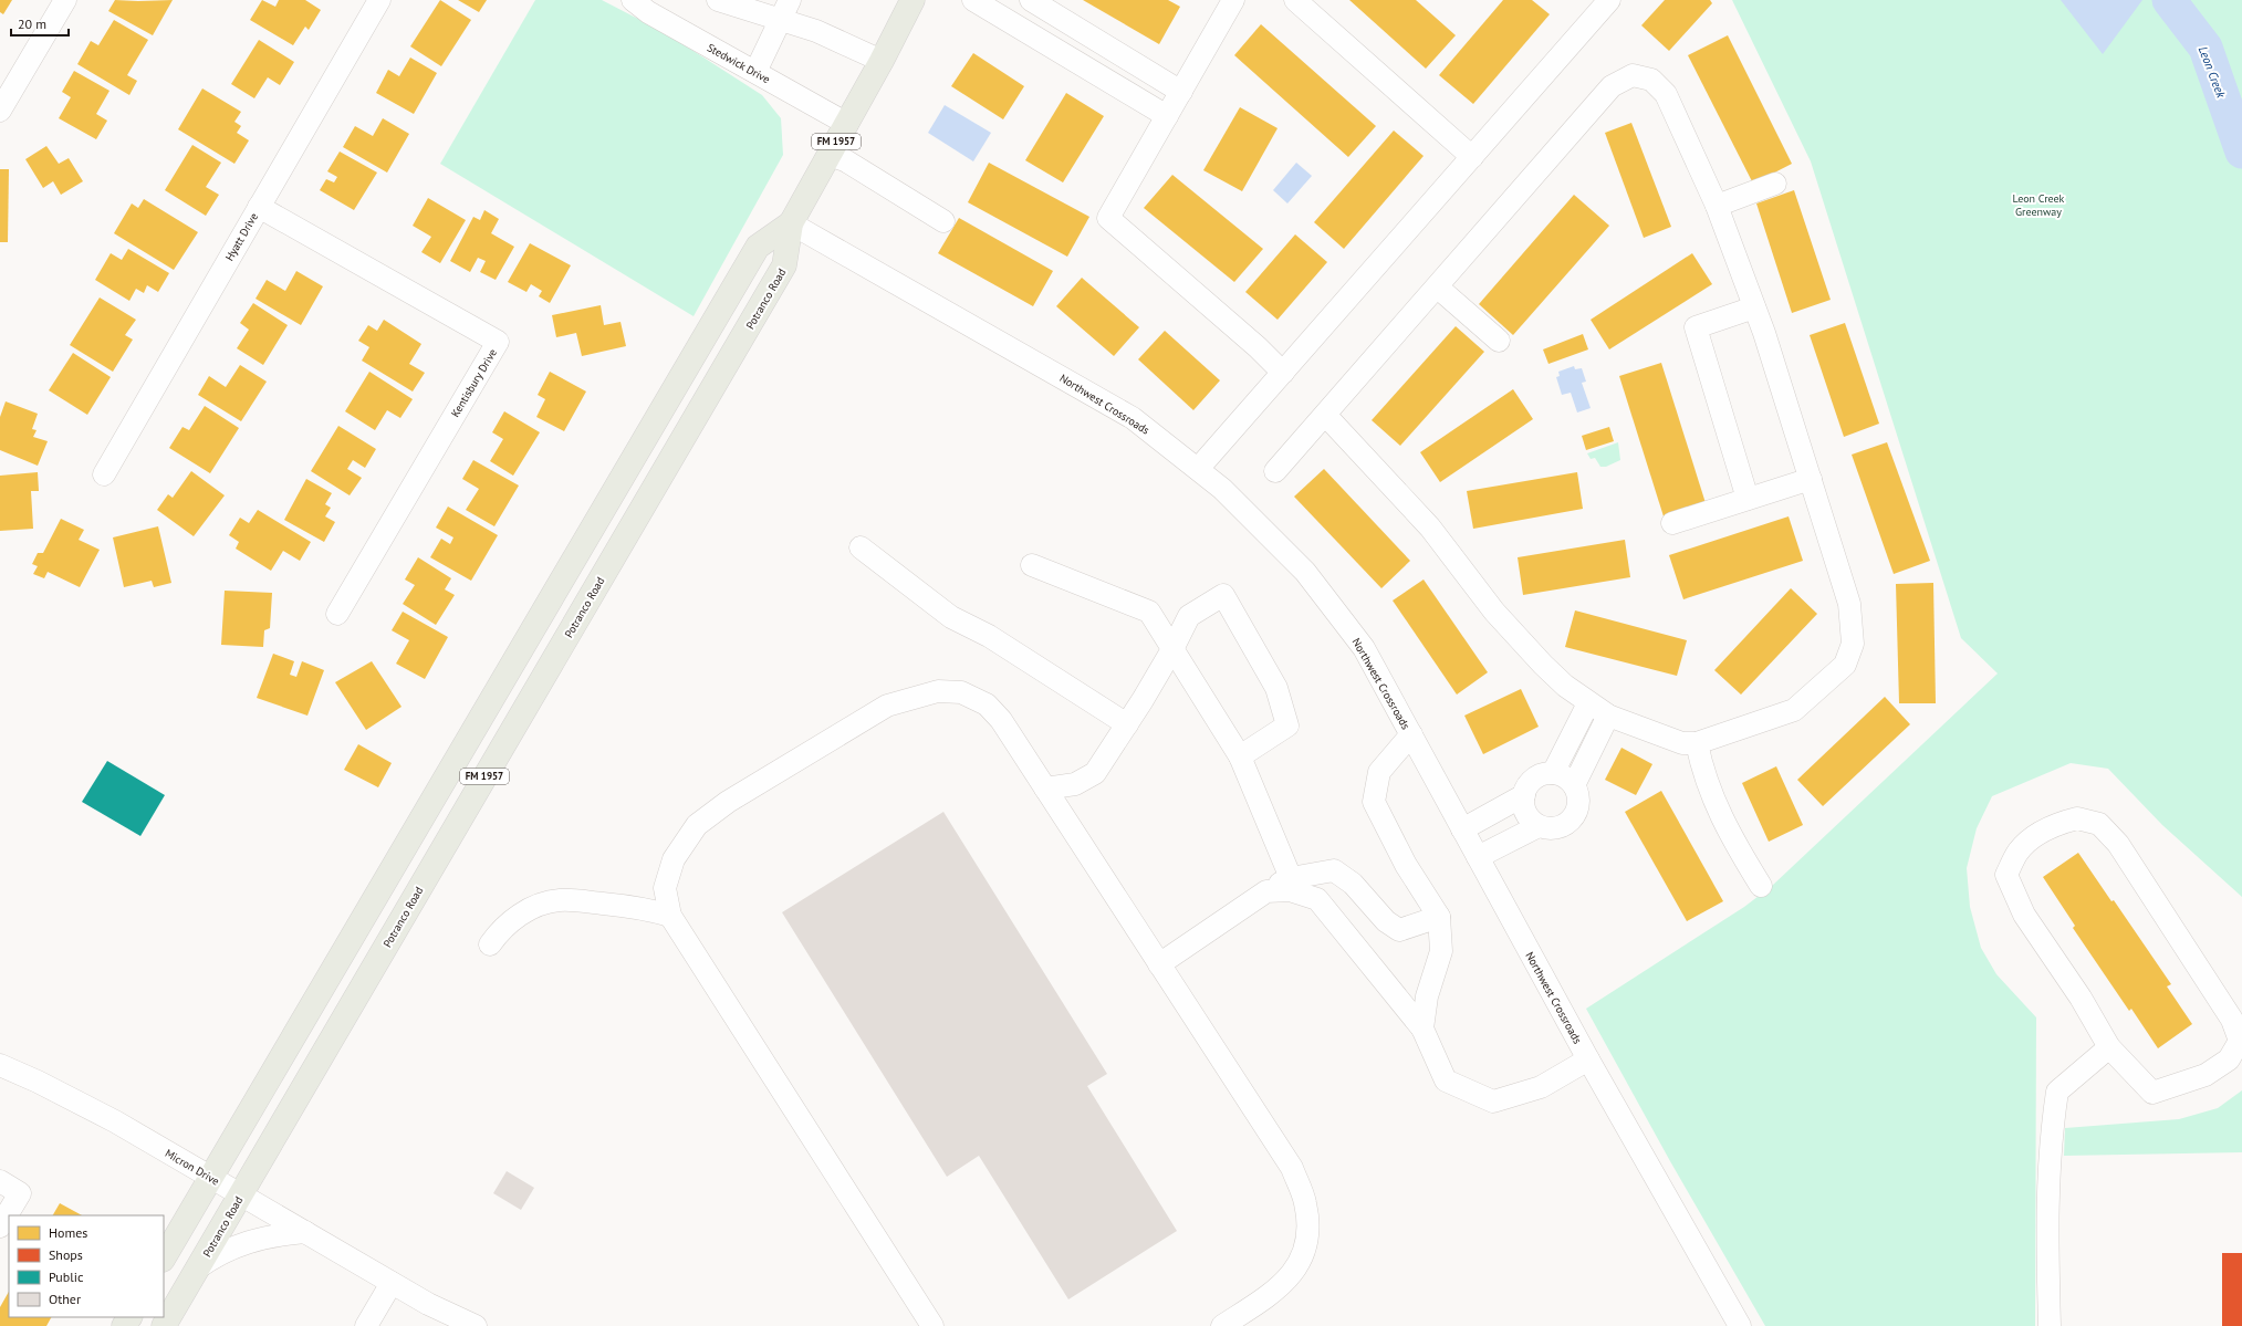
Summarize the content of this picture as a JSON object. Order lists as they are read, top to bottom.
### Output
{
  "streets": {
    "main road": ["FM 1957", "Potranco Road"],
    "street": [
      "Stedwick Drive",
      "Hyatt Drive",
      "Kentisbury Drive",
      "Northwest Crossroads",
      "Micron Drive"
    ]
  },
  "crossings": [
    ["Stedwick Drive", "FM 1957"],
    ["FM 1957", "Potranco Road"],
    ["FM 1957", "Northwest Crossroads"],
    ["FM 1957", "Micron Drive"],
    ["Hyatt Drive", "Kentisbury Drive"],
    ["Potranco Road", "Northwest Crossroads"],
    ["Potranco Road", "Micron Drive"]
  ],
  "water": ["Leon Creek"],
  "parks": ["Leon Creek Greenway"],
  "legend": [
    "Homes",
    "Shops",
    "Public",
    "Other"
  ],
  "scale_bar": "20 m"
}
